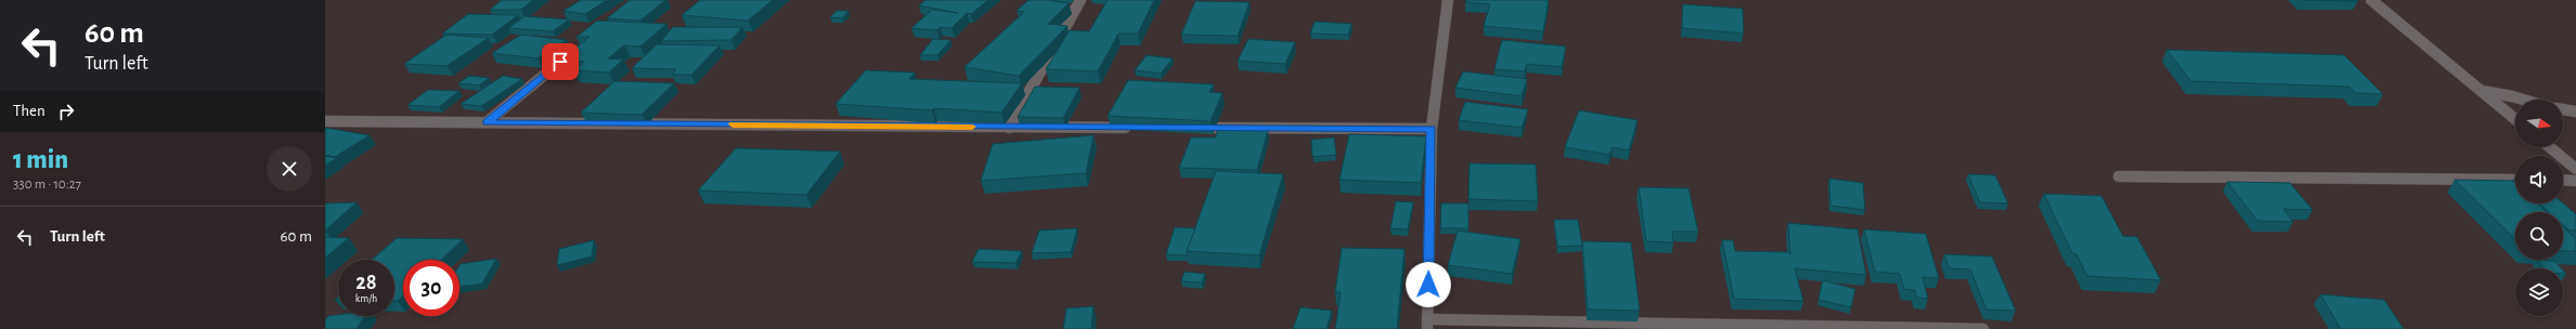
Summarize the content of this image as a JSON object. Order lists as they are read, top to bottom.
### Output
{
  "north": "right",
  "page": {
    "turn": ["60 m", "Turn left"],
    "then": "Then",
    "heading": ["1 min", "330 m · 10:27"],
    "list": [
      {
        "name": "Turn left",
        "value": "60 m"
      }
    ],
    "speed": "28 km/h",
    "limit": "30"
  }
}
